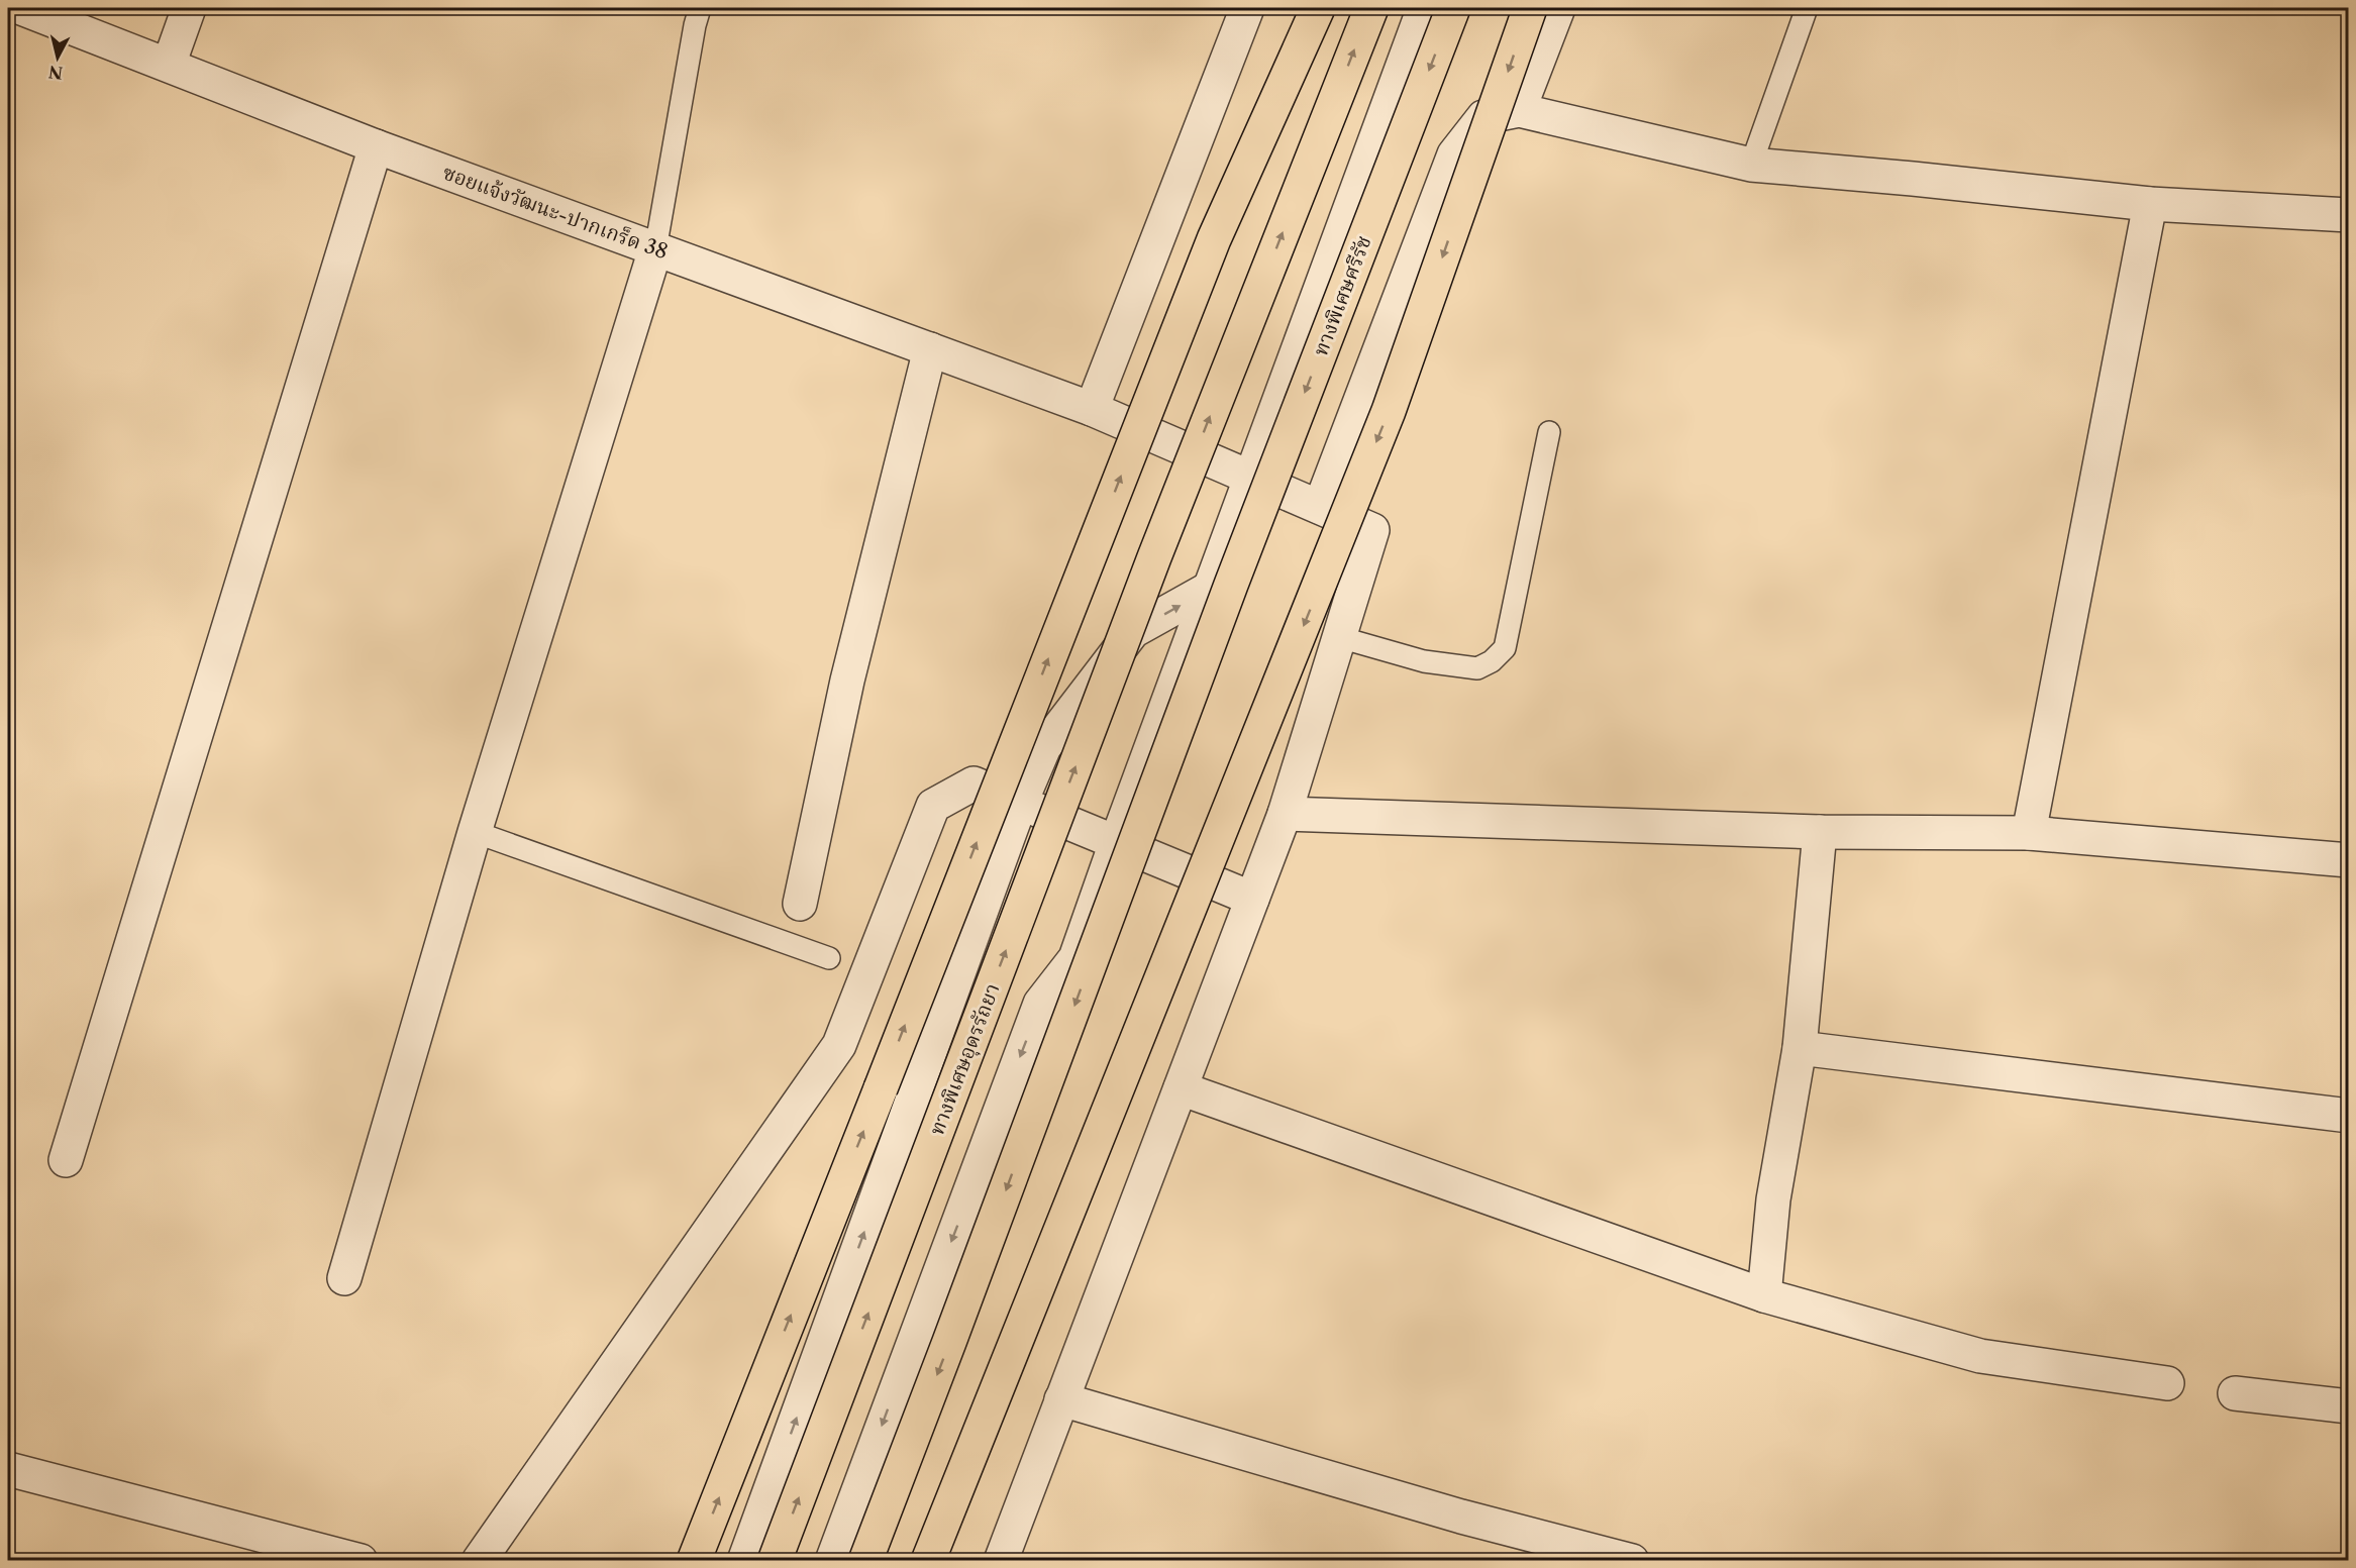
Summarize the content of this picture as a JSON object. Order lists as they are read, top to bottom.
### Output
{
  "streets": {
    "highway": ["ทางพิเศษศรีรัช", "ทางพิเศษอุดรรัถยา"],
    "street": ["ซอยแจ้งวัฒนะ-ปากเกร็ด 38"]
  },
  "north": "bottom"
}
